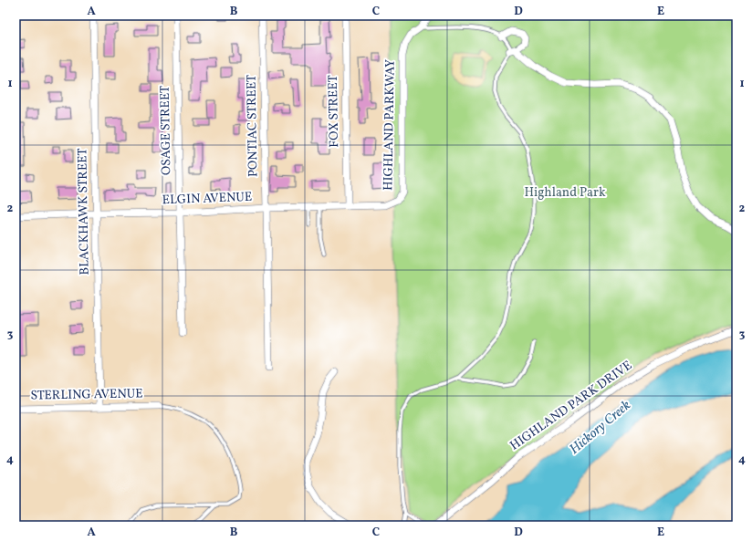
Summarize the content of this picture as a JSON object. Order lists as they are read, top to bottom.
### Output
{
  "streets": {
    "street": [
      "FOX STREET",
      "HIGHLAND PARKWAY",
      "PONTIAC STREET",
      "OSAGE STREET",
      "ELGIN AVENUE",
      "BLACKHAWK STREET",
      "STERLING AVENUE",
      "HIGHLAND PARK DRIVE"
    ]
  },
  "crossings": [
    ["FOX STREET", "ELGIN AVENUE"],
    ["HIGHLAND PARKWAY", "ELGIN AVENUE"],
    ["PONTIAC STREET", "ELGIN AVENUE"],
    ["OSAGE STREET", "ELGIN AVENUE"],
    ["ELGIN AVENUE", "BLACKHAWK STREET"],
    ["BLACKHAWK STREET", "STERLING AVENUE"]
  ],
  "water": ["Hickory Creek"],
  "parks": ["Highland Park"],
  "grid": {
    "columns": [
      "A",
      "B",
      "C",
      "D",
      "E"
    ],
    "rows": [
      "1",
      "2",
      "3",
      "4"
    ]
  }
}
